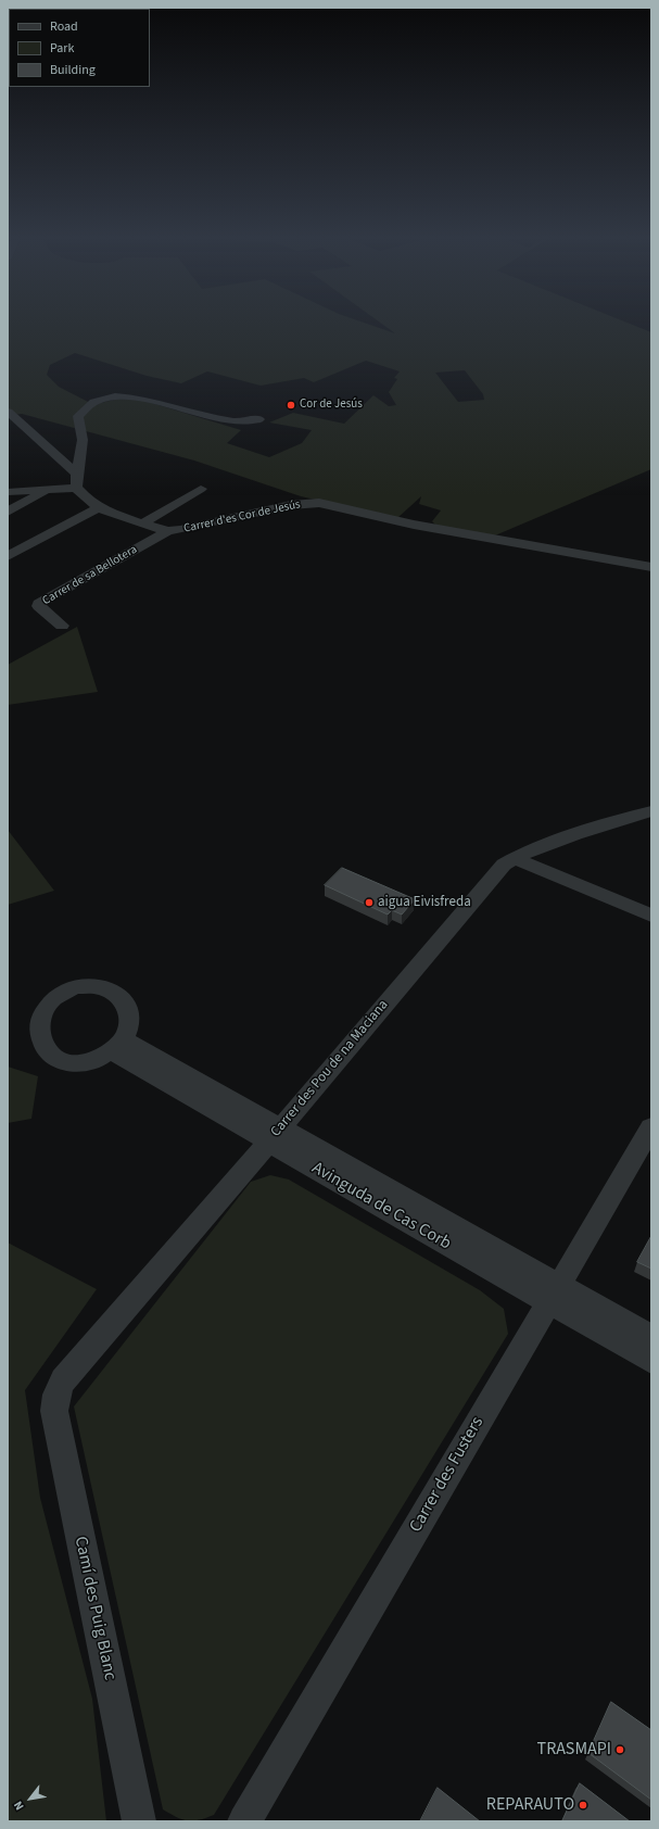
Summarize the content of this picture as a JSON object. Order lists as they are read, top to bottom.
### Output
{
  "streets": {
    "street": [
      "Carrer d'es Cor de Jesús",
      "Carrer de sa Bellotera",
      "Carrer des Pou de na Maciana",
      "Avinguda de Cas Corb",
      "Carrer des Fusters",
      "Camí des Puig Blanc"
    ]
  },
  "crossings": [
    ["Carrer d'es Cor de Jesús", "Carrer de sa Bellotera"],
    ["Carrer des Pou de na Maciana", "Avinguda de Cas Corb"],
    ["Carrer des Pou de na Maciana", "Camí des Puig Blanc"],
    ["Avinguda de Cas Corb", "Carrer des Fusters"]
  ],
  "places": [
    "Cor de Jesús",
    "aigua Eivisfreda",
    "TRASMAPI",
    "REPARAUTO"
  ],
  "legend": ["Road", "Park", "Building"],
  "north": "bottom left"
}
